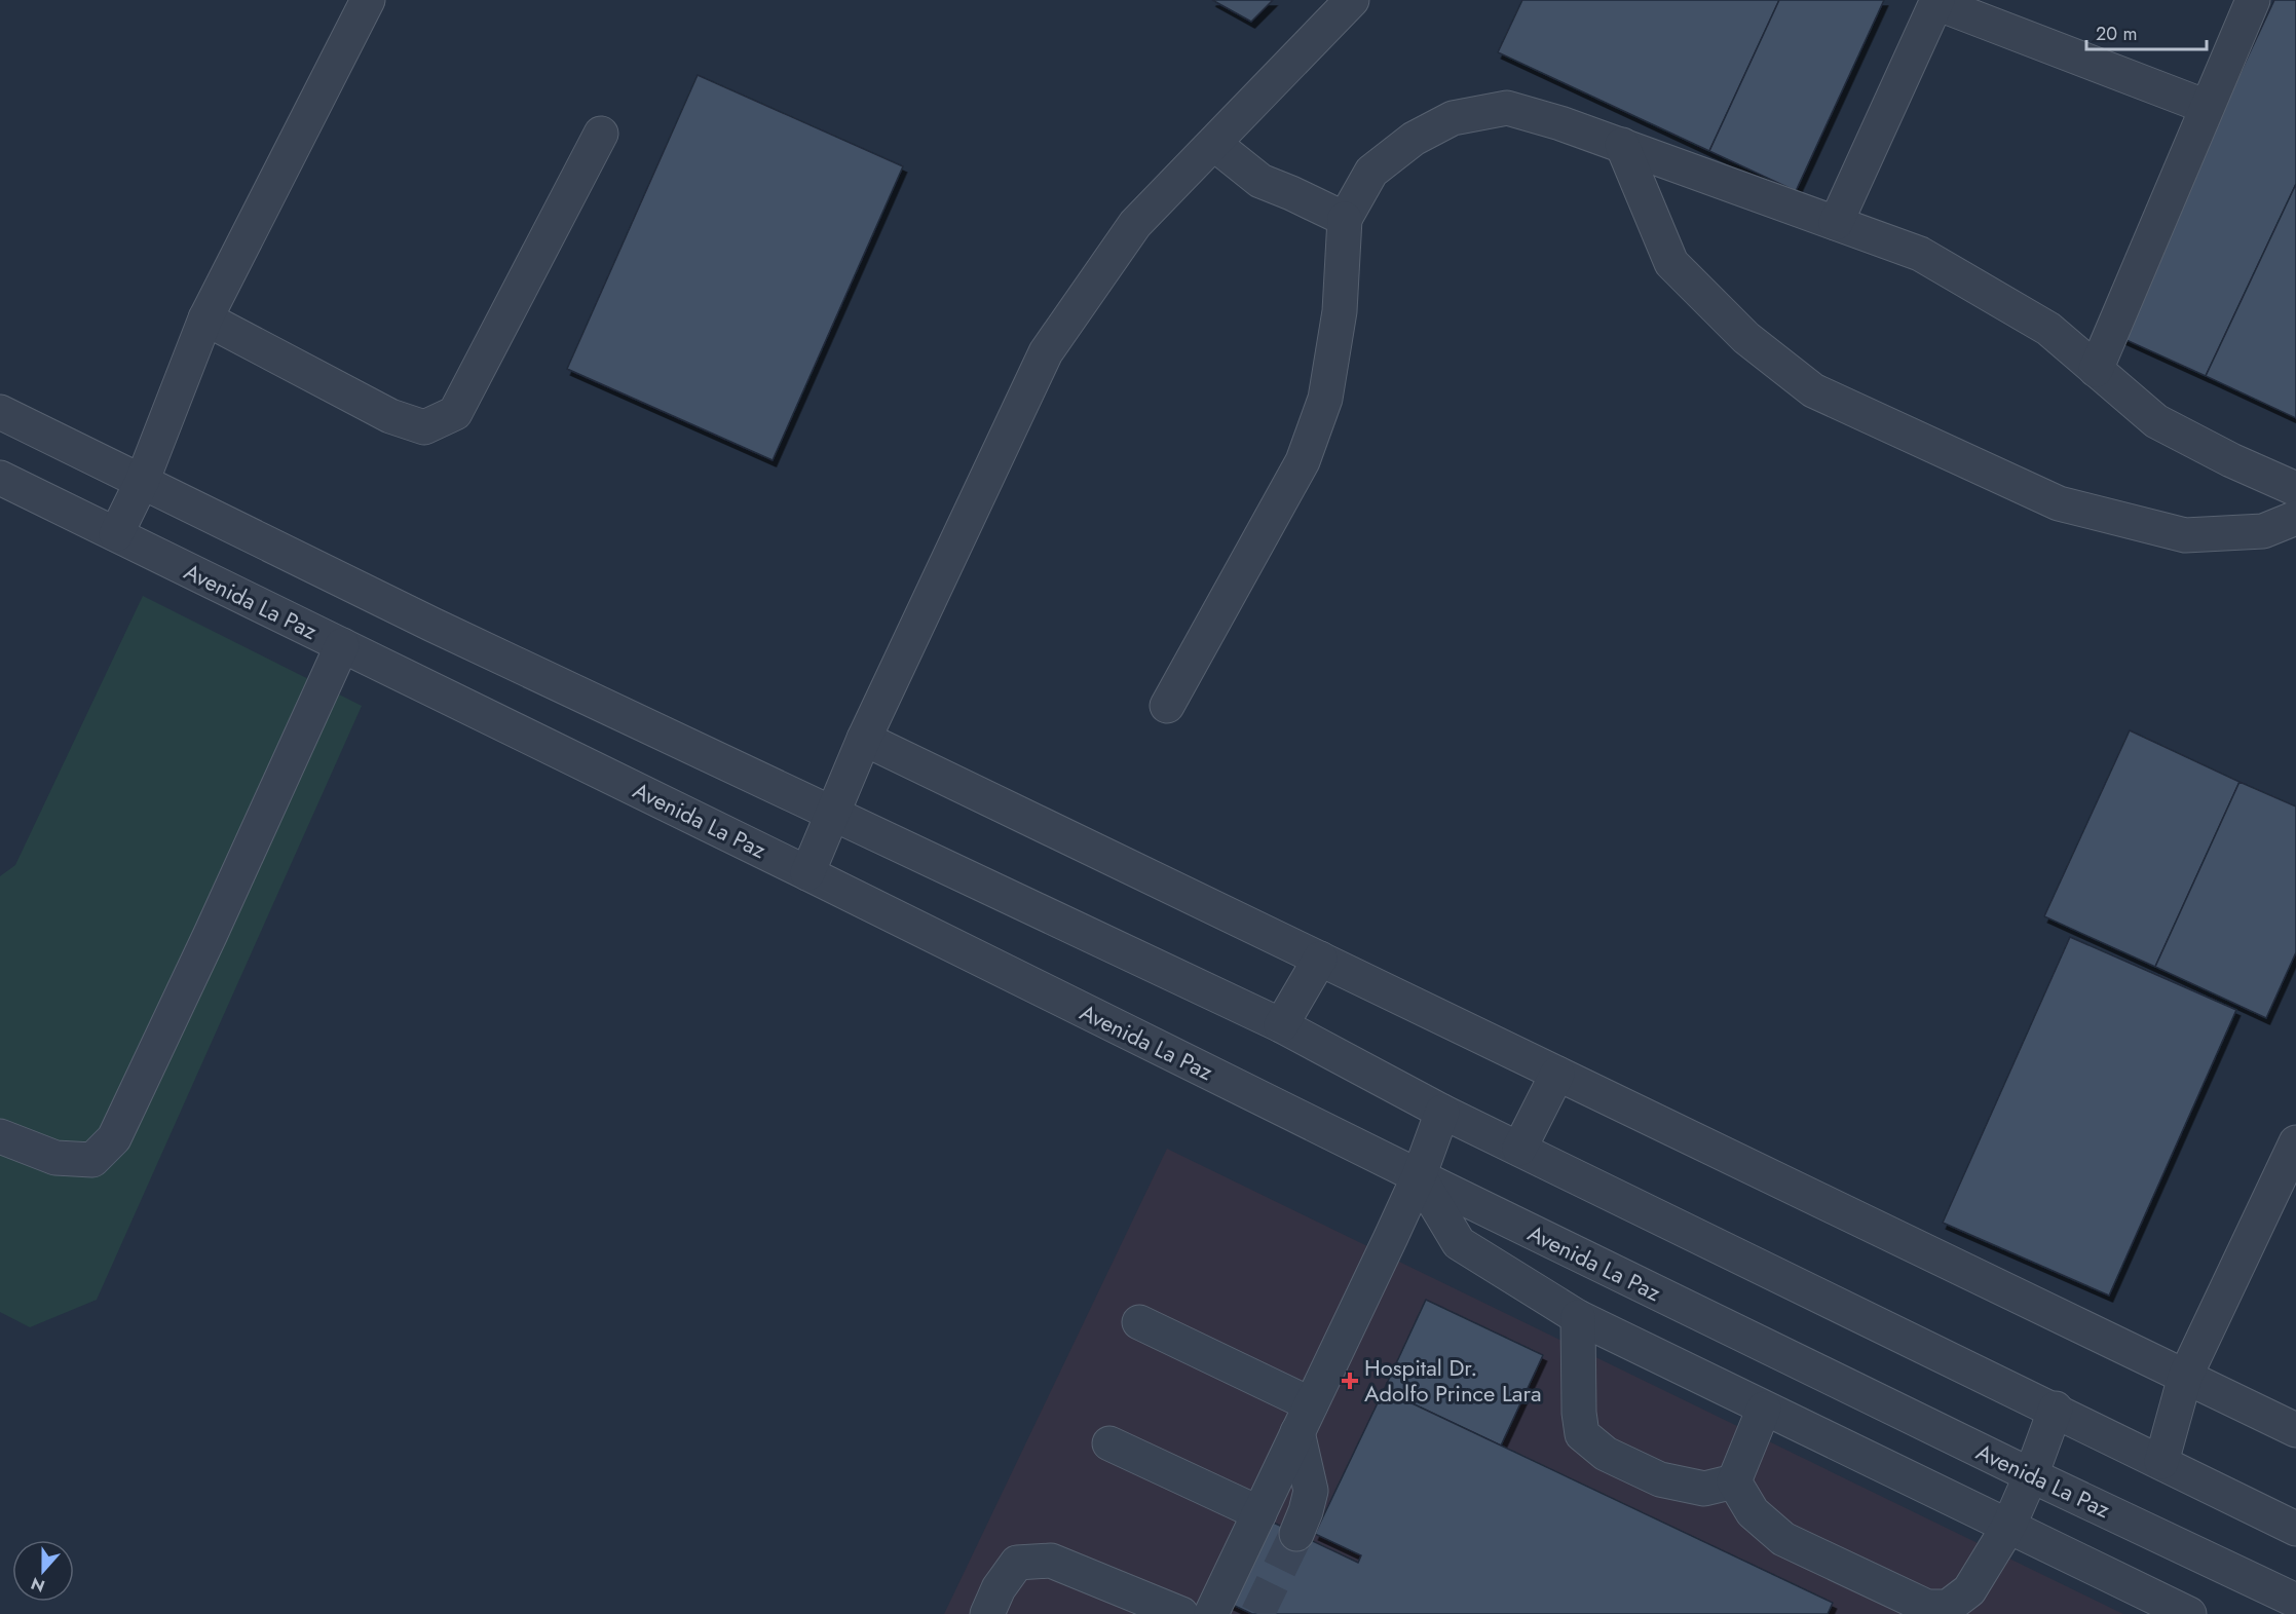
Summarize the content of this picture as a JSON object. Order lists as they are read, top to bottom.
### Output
{
  "streets": {
    "street": ["Avenida La Paz"]
  },
  "places": {
    "health": ["Hospital Dr. Adolfo Prince Lara"]
  },
  "scale_bar": "20 m",
  "north": "bottom"
}
